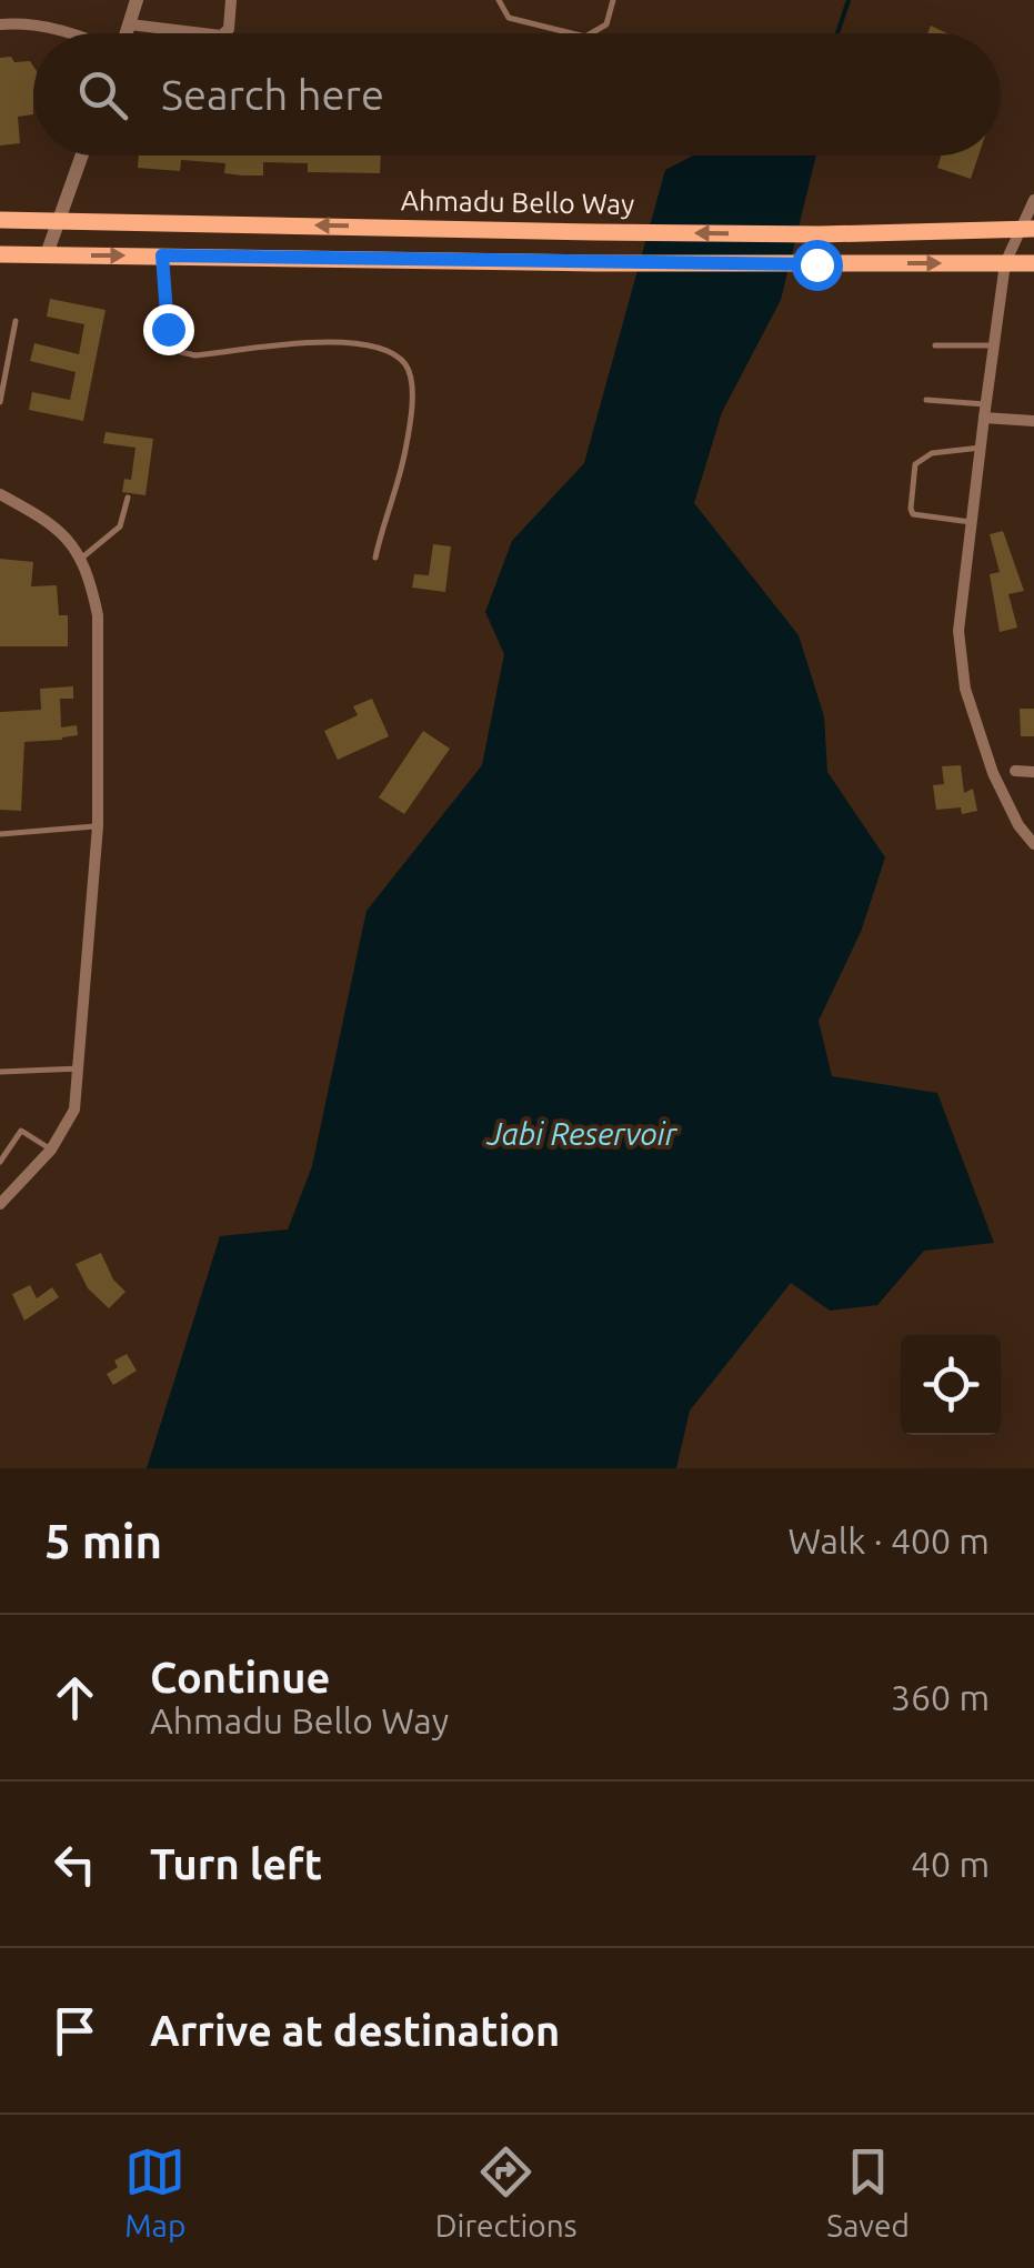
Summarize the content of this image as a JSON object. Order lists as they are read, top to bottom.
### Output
{
  "streets": {
    "main road": ["Ahmadu Bello Way"]
  },
  "water": ["Jabi Reservoir"],
  "page": {
    "search": "Search here",
    "heading": ["5 min", "Walk · 400 m"],
    "list": [
      ["Continue", "Ahmadu Bello Way", "360 m"],
      ["Turn left", "40 m"],
      "Arrive at destination"
    ],
    "nav": ["Map", "Directions", "Saved"]
  }
}
